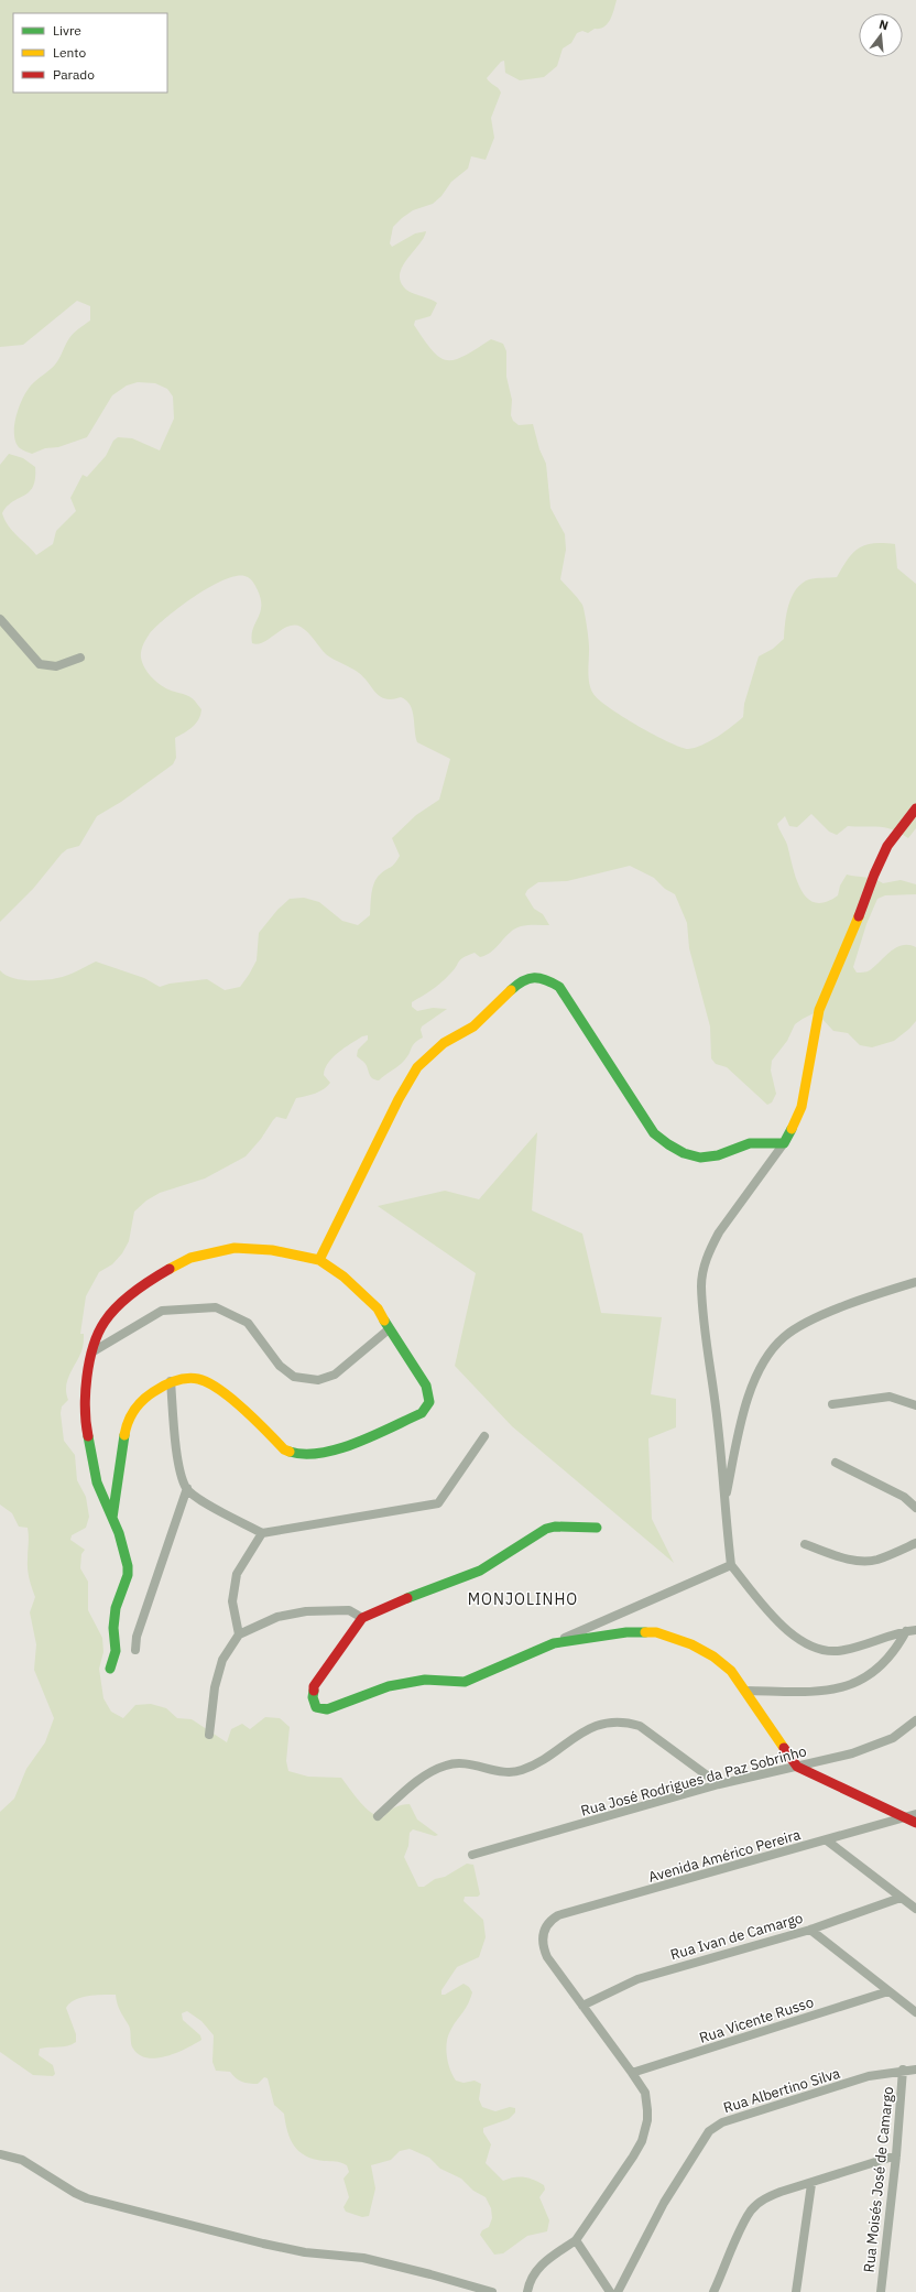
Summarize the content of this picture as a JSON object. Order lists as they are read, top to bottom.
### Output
{
  "streets": {
    "street": [
      "Rua José Rodrigues da Paz Sobrinho",
      "Avenida Américo Pereira",
      "Rua Ivan de Camargo",
      "Rua Vicente Russo",
      "Rua Albertino Silva",
      "Rua Moisés José de Camargo"
    ]
  },
  "crossings": [
    ["Avenida Américo Pereira", "Rua Ivan de Camargo"],
    ["Rua Albertino Silva", "Rua Moisés José de Camargo"]
  ],
  "districts": ["MONJOLINHO"],
  "legend": ["Livre", "Lento", "Parado"],
  "north": "top"
}
